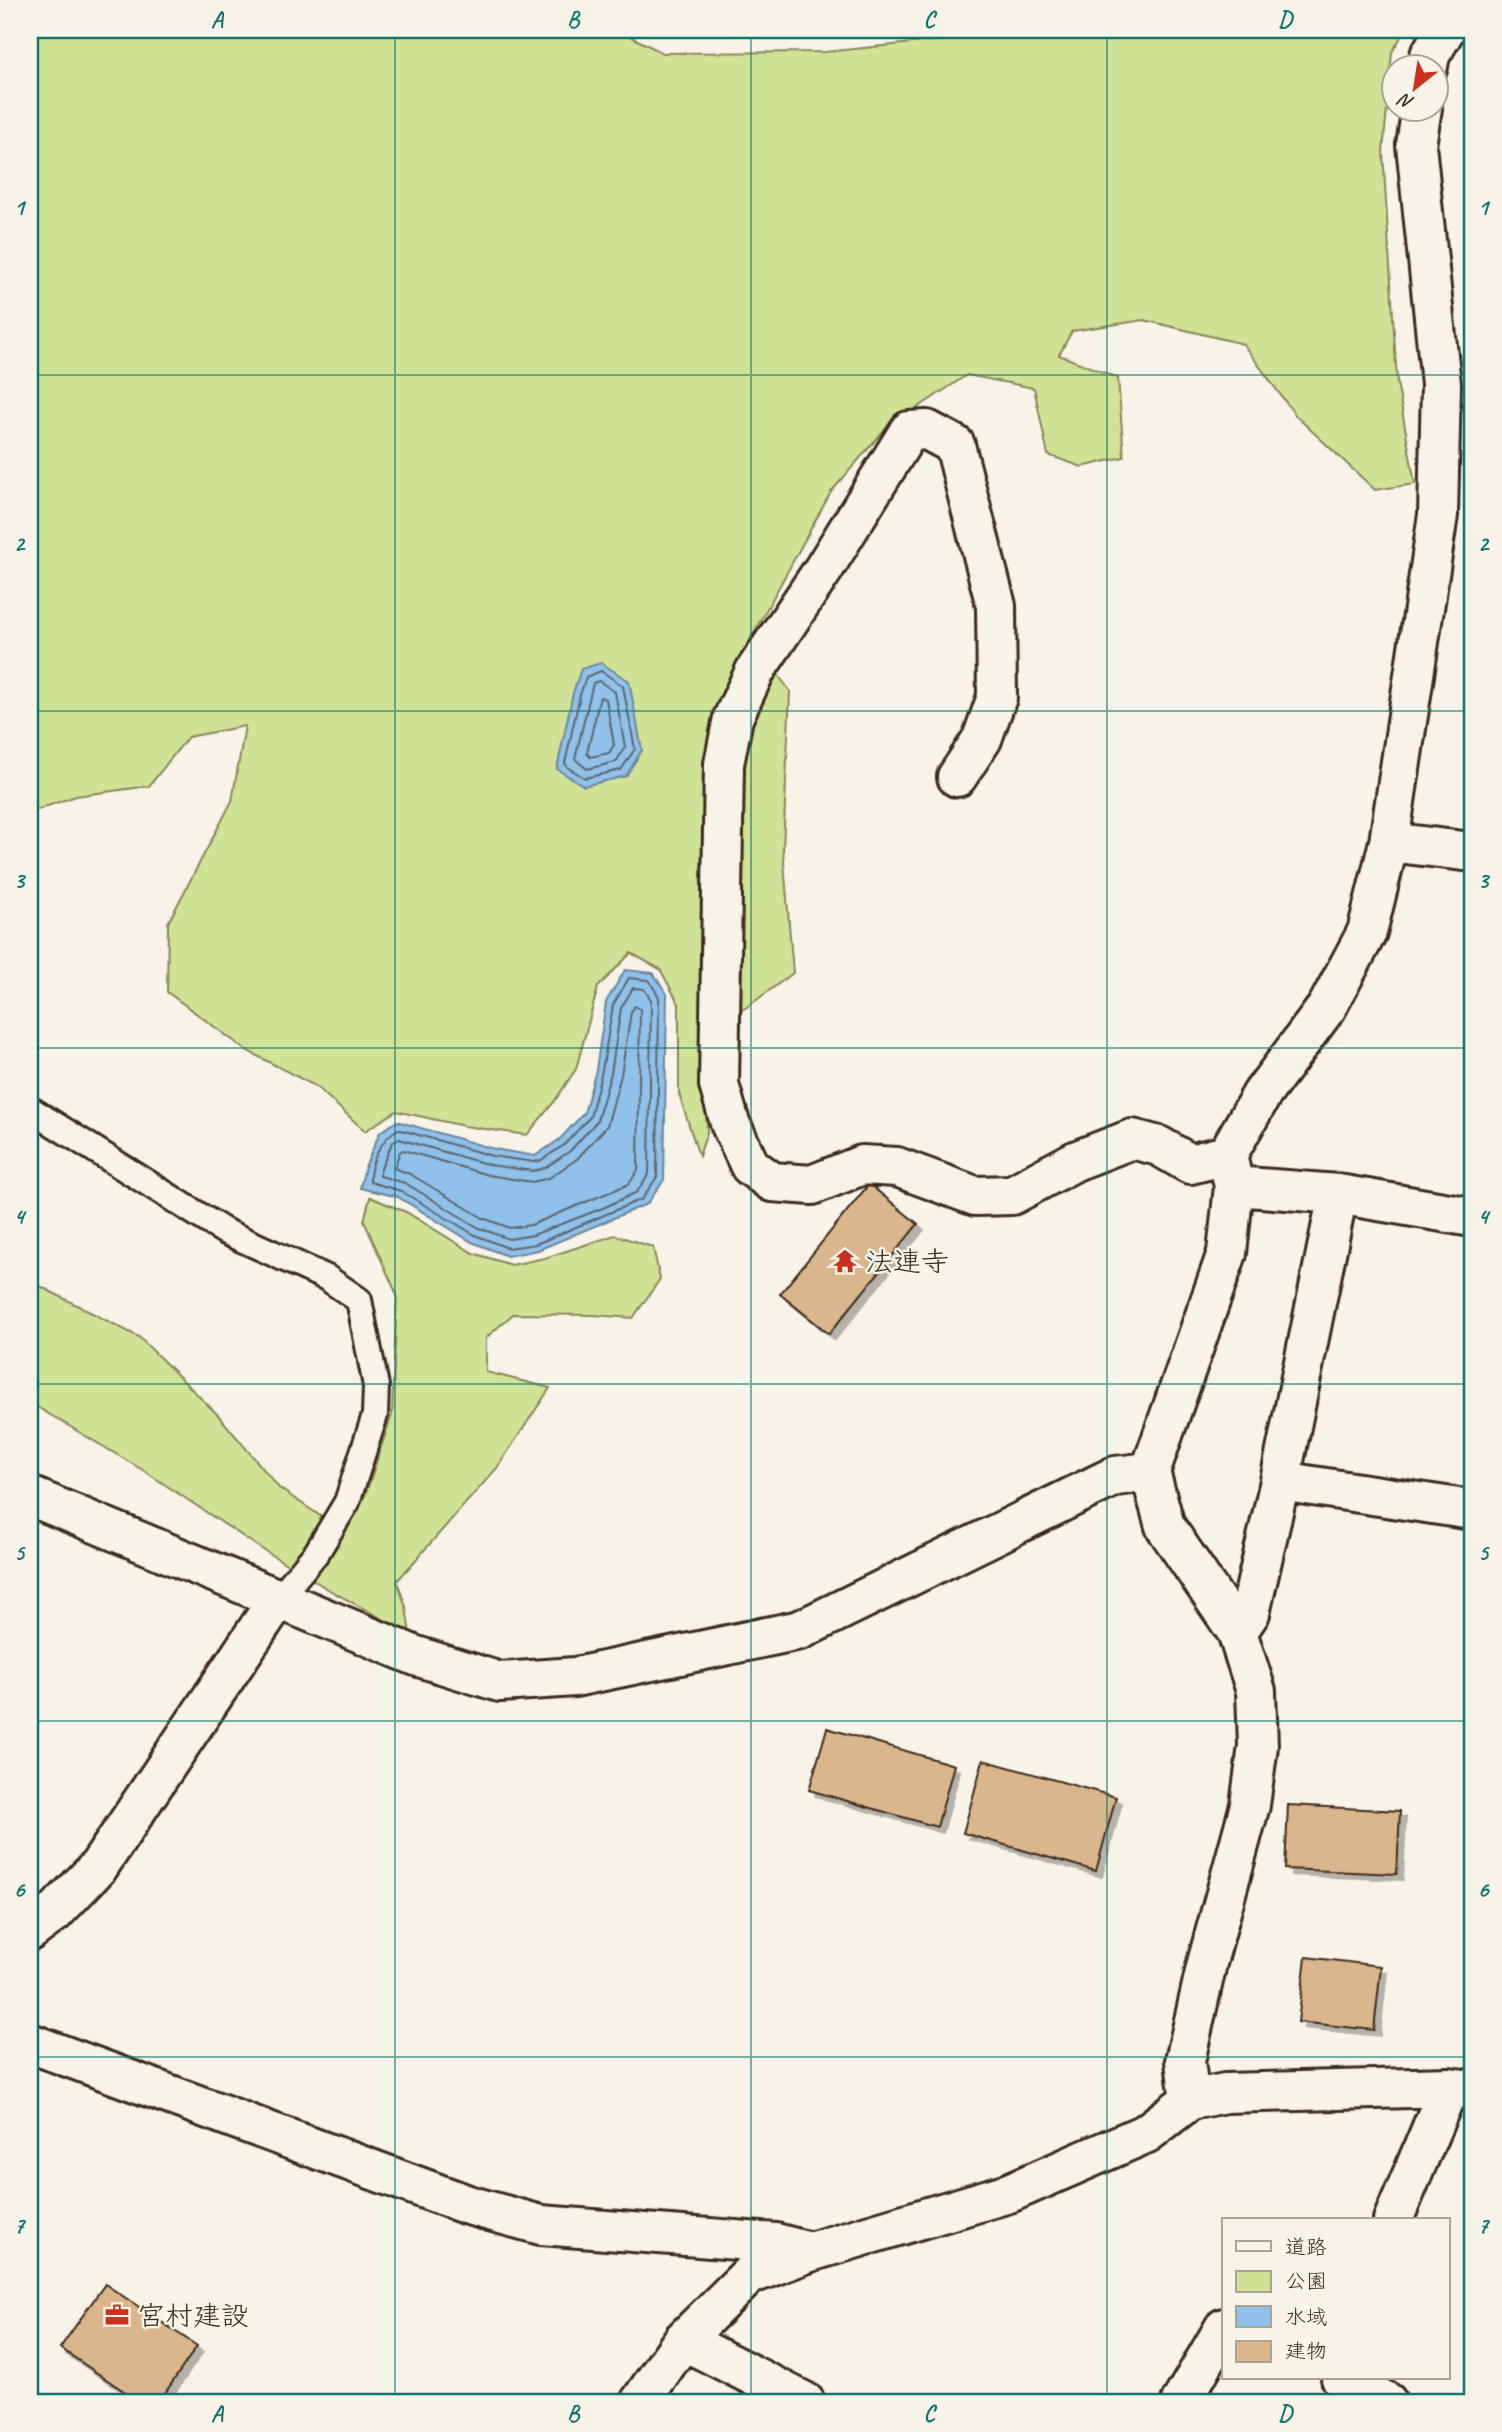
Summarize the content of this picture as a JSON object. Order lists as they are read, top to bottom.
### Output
{
  "places": {
    "temple": ["法連寺"],
    "office": ["宮村建設"]
  },
  "legend": [
    "道路",
    "公園",
    "水域",
    "建物"
  ],
  "north": "bottom left",
  "grid": {
    "columns": [
      "A",
      "B",
      "C",
      "D"
    ],
    "rows": [
      "1",
      "2",
      "3",
      "4",
      "5",
      "6",
      "7"
    ]
  }
}
